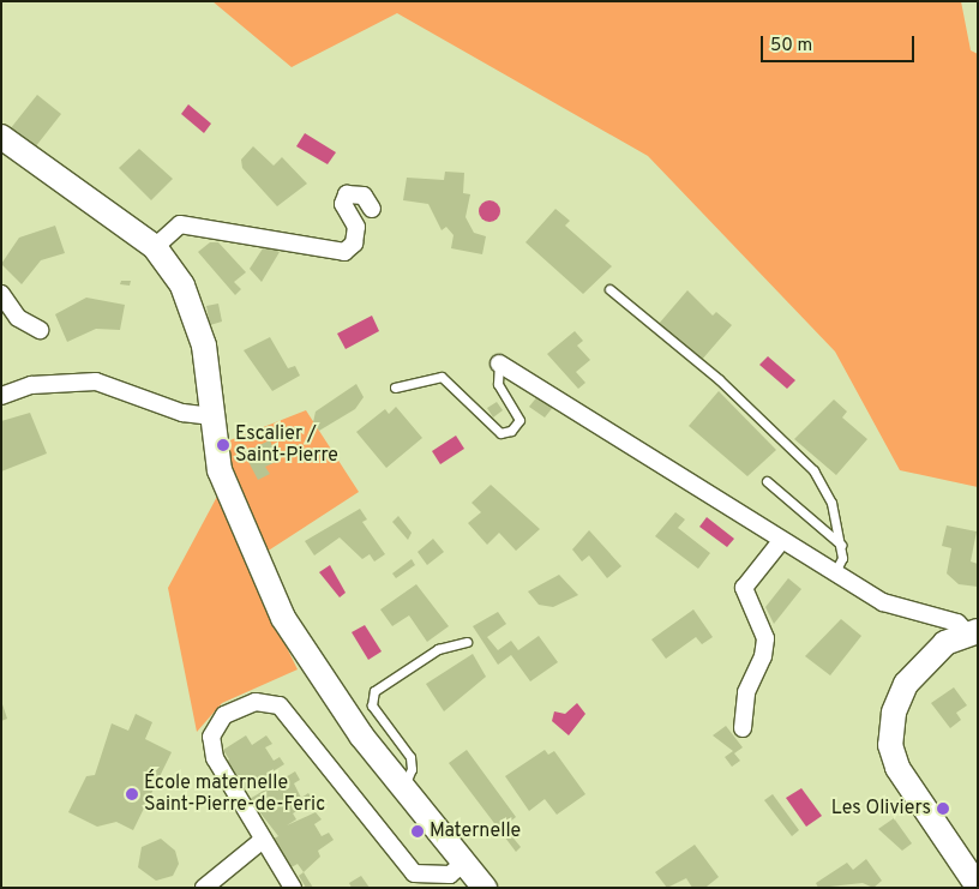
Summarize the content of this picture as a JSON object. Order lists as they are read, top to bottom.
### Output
{
  "places": [
    "Escalier / Saint-Pierre",
    "École maternelle Saint-Pierre-de-Feric",
    "Les Oliviers",
    "Maternelle"
  ],
  "scale_bar": "50 m"
}
